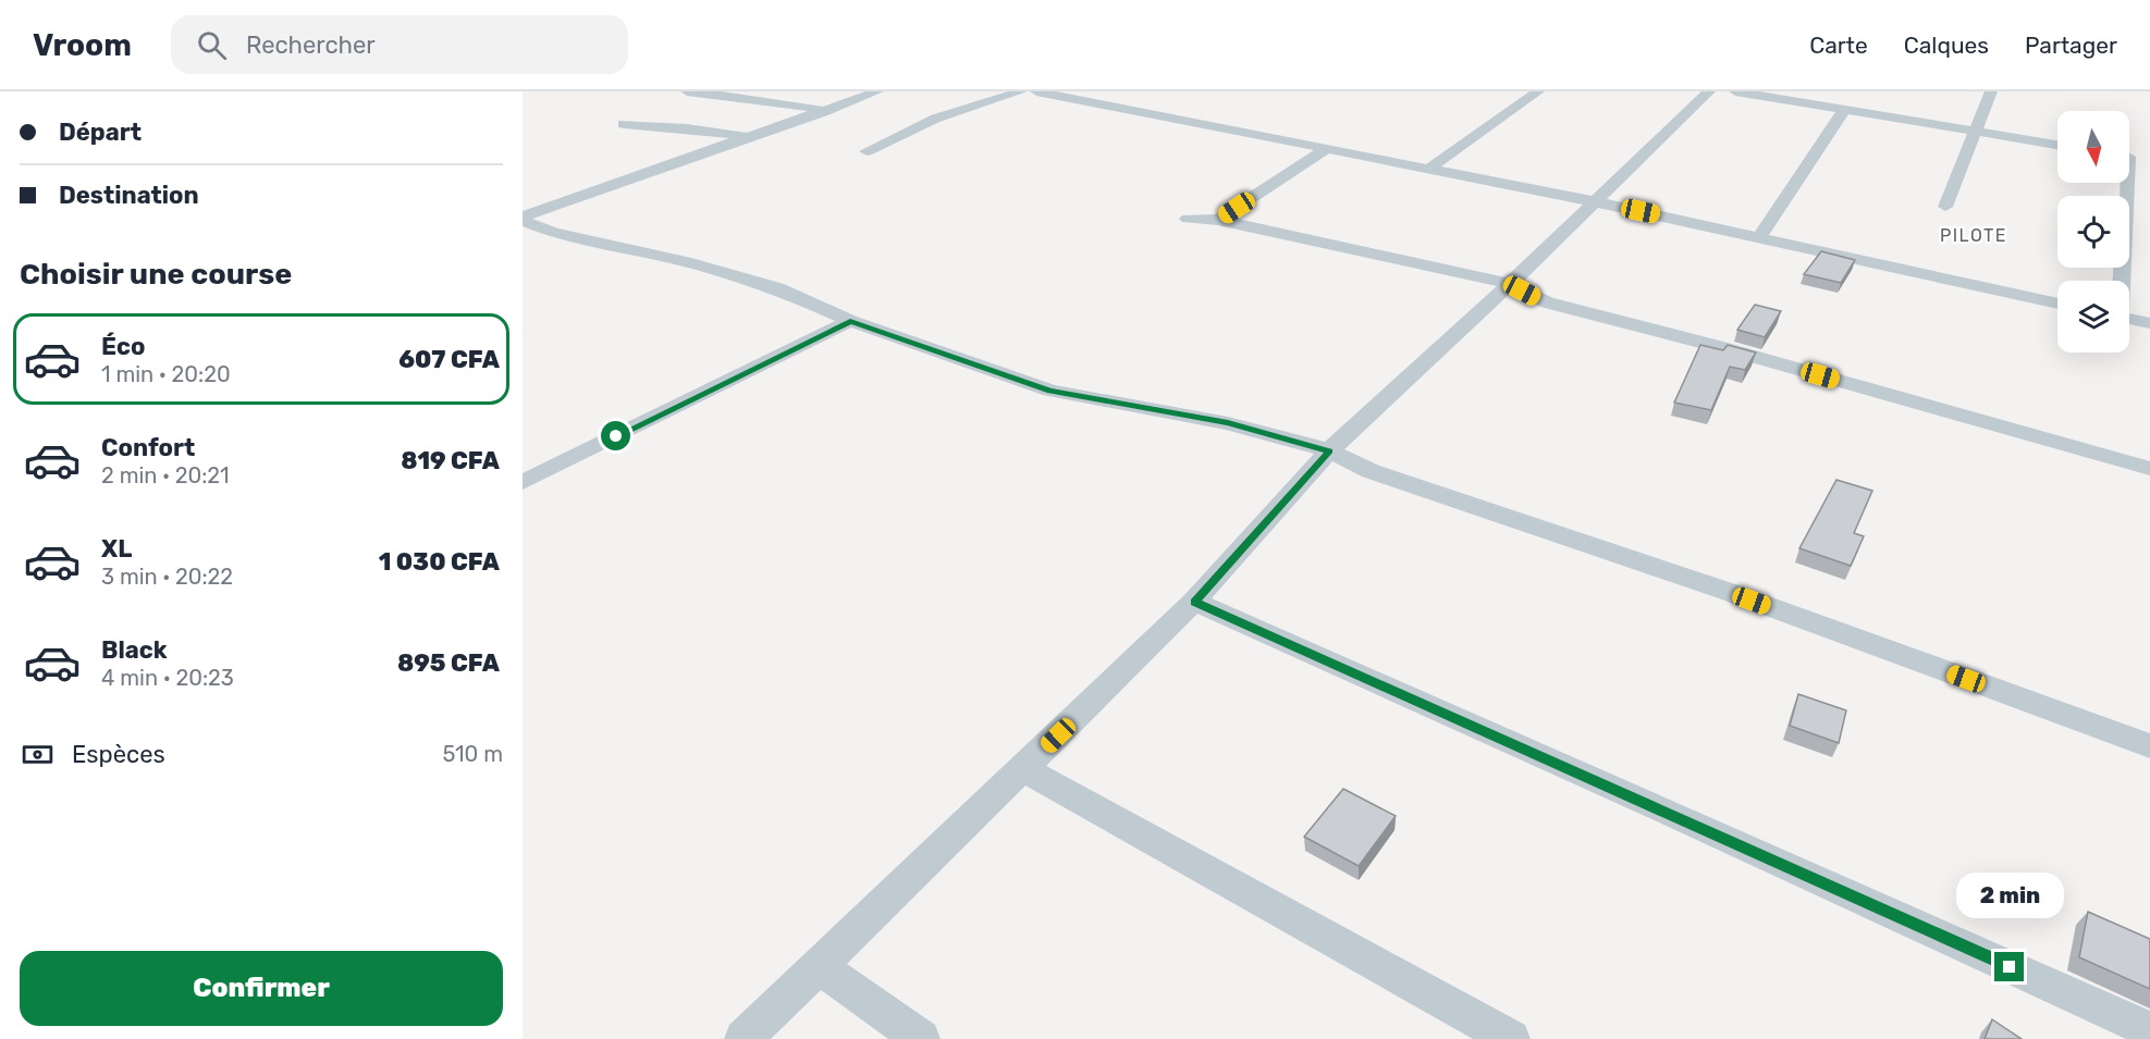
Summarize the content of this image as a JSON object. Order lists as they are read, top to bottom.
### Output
{
  "districts": ["PILOTE"],
  "north": "bottom",
  "page": {
    "header": "Vroom",
    "search": "Rechercher",
    "nav": ["Carte", "Calques", "Partager"],
    "banner": ["Départ", "Destination"],
    "heading": "Choisir une course",
    "list": [
      {
        "name": "Éco",
        "note": "1 min · 20:20",
        "value": "607 CFA"
      },
      {
        "name": "Confort",
        "note": "2 min · 20:21",
        "value": "819 CFA"
      },
      {
        "name": "XL",
        "note": "3 min · 20:22",
        "value": "1 030 CFA"
      },
      {
        "name": "Black",
        "note": "4 min · 20:23",
        "value": "895 CFA"
      }
    ],
    "pay": ["Espèces", "510 m"],
    "bubble": "2 min",
    "buttons": "Confirmer"
  }
}
